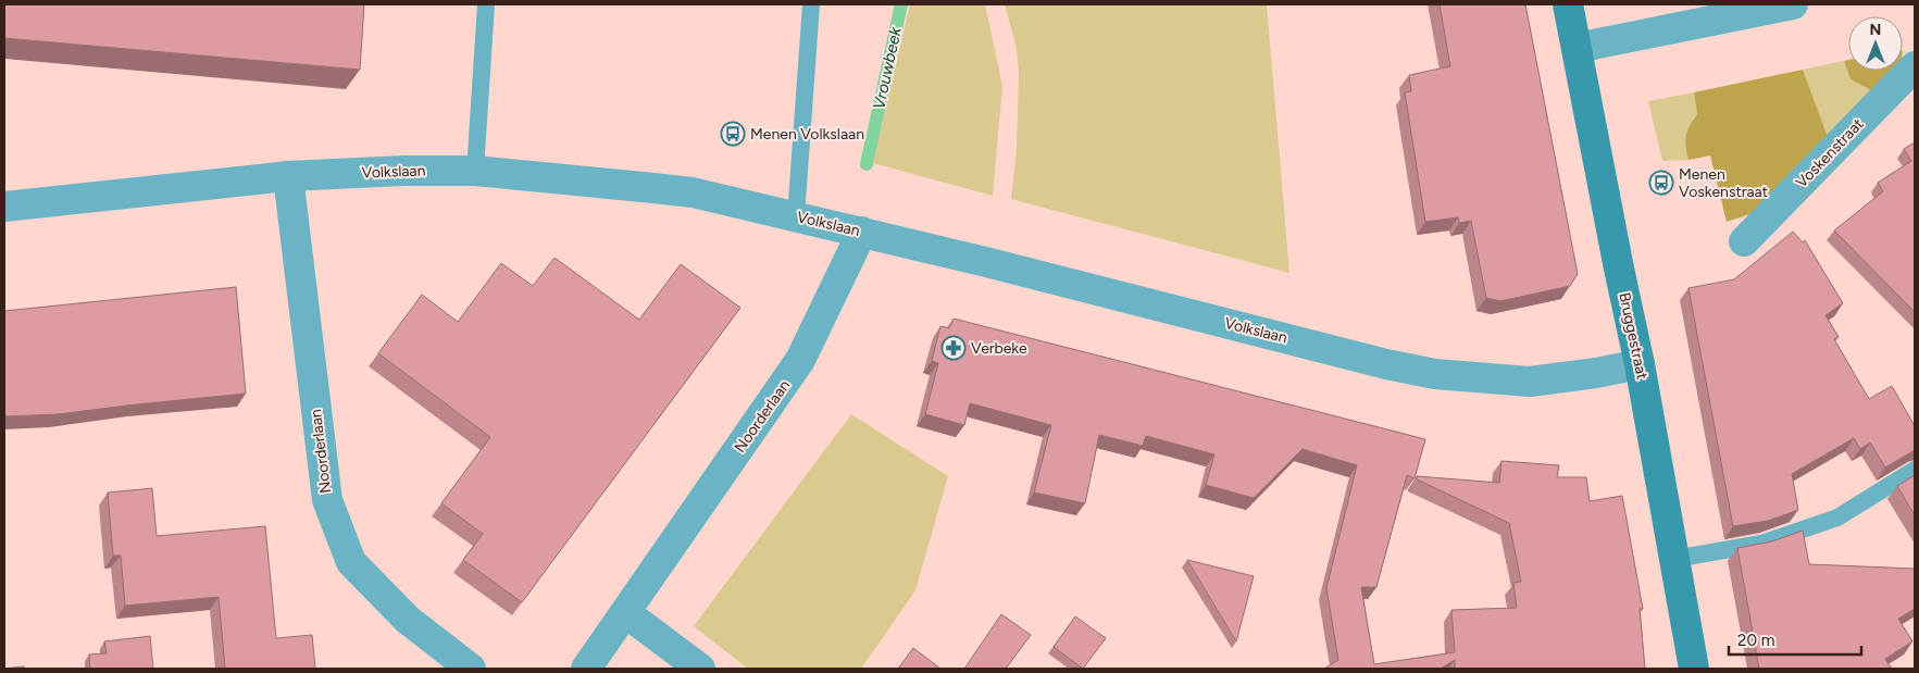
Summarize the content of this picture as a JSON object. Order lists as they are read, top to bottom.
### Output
{
  "streets": {
    "street": [
      "Voskenstraat",
      "Volkslaan",
      "Bruggestraat",
      "Noorderlaan"
    ]
  },
  "crossings": [
    ["Volkslaan", "Bruggestraat"],
    ["Volkslaan", "Noorderlaan"]
  ],
  "water": ["Vrouwbeek"],
  "places": {
    "bus stop": ["Menen Volkslaan", "Menen Voskenstraat"],
    "pharmacy": ["Verbeke"]
  },
  "scale_bar": "20 m",
  "north": "top"
}
